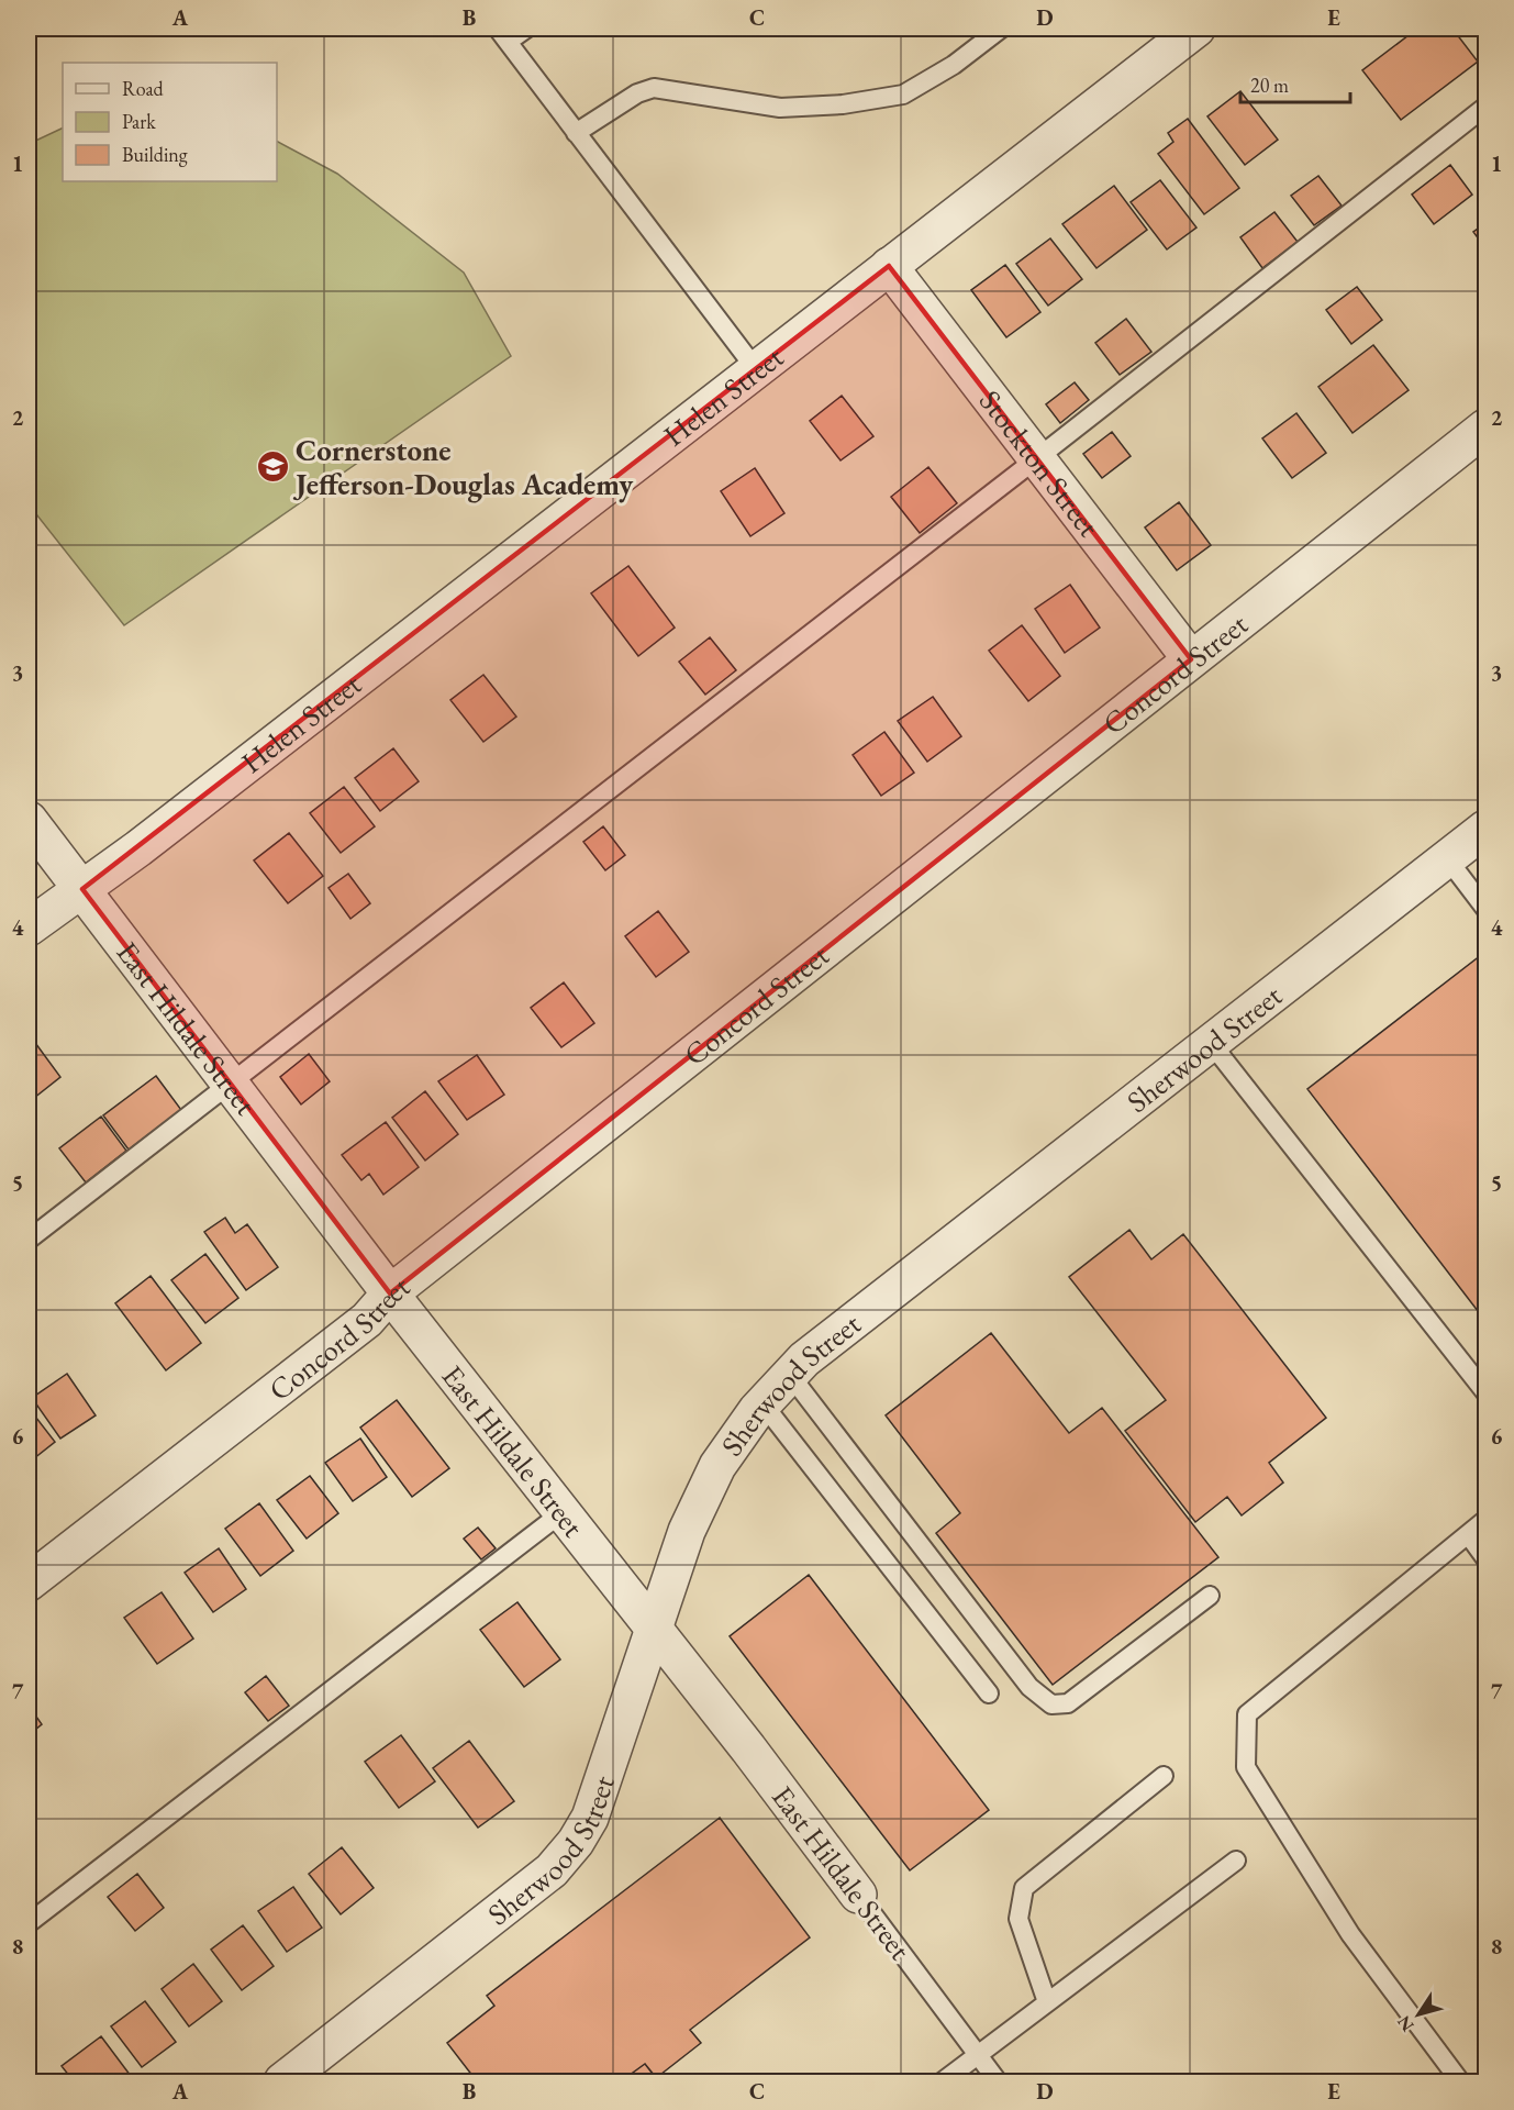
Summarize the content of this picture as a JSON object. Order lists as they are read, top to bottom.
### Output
{
  "streets": {
    "street": [
      "Helen Street",
      "Stockton Street",
      "Concord Street",
      "East Hildale Street",
      "Sherwood Street"
    ]
  },
  "crossings": [
    ["Helen Street", "Stockton Street"],
    ["Helen Street", "East Hildale Street"],
    ["Stockton Street", "Concord Street"],
    ["Concord Street", "East Hildale Street"],
    ["East Hildale Street", "Sherwood Street"]
  ],
  "places": {
    "school or university": ["Cornerstone Jefferson-Douglas Academy"]
  },
  "legend": ["Road", "Park", "Building"],
  "scale_bar": "20 m",
  "north": "bottom left",
  "grid": {
    "columns": [
      "A",
      "B",
      "C",
      "D",
      "E"
    ],
    "rows": [
      "1",
      "2",
      "3",
      "4",
      "5",
      "6",
      "7",
      "8"
    ]
  }
}
